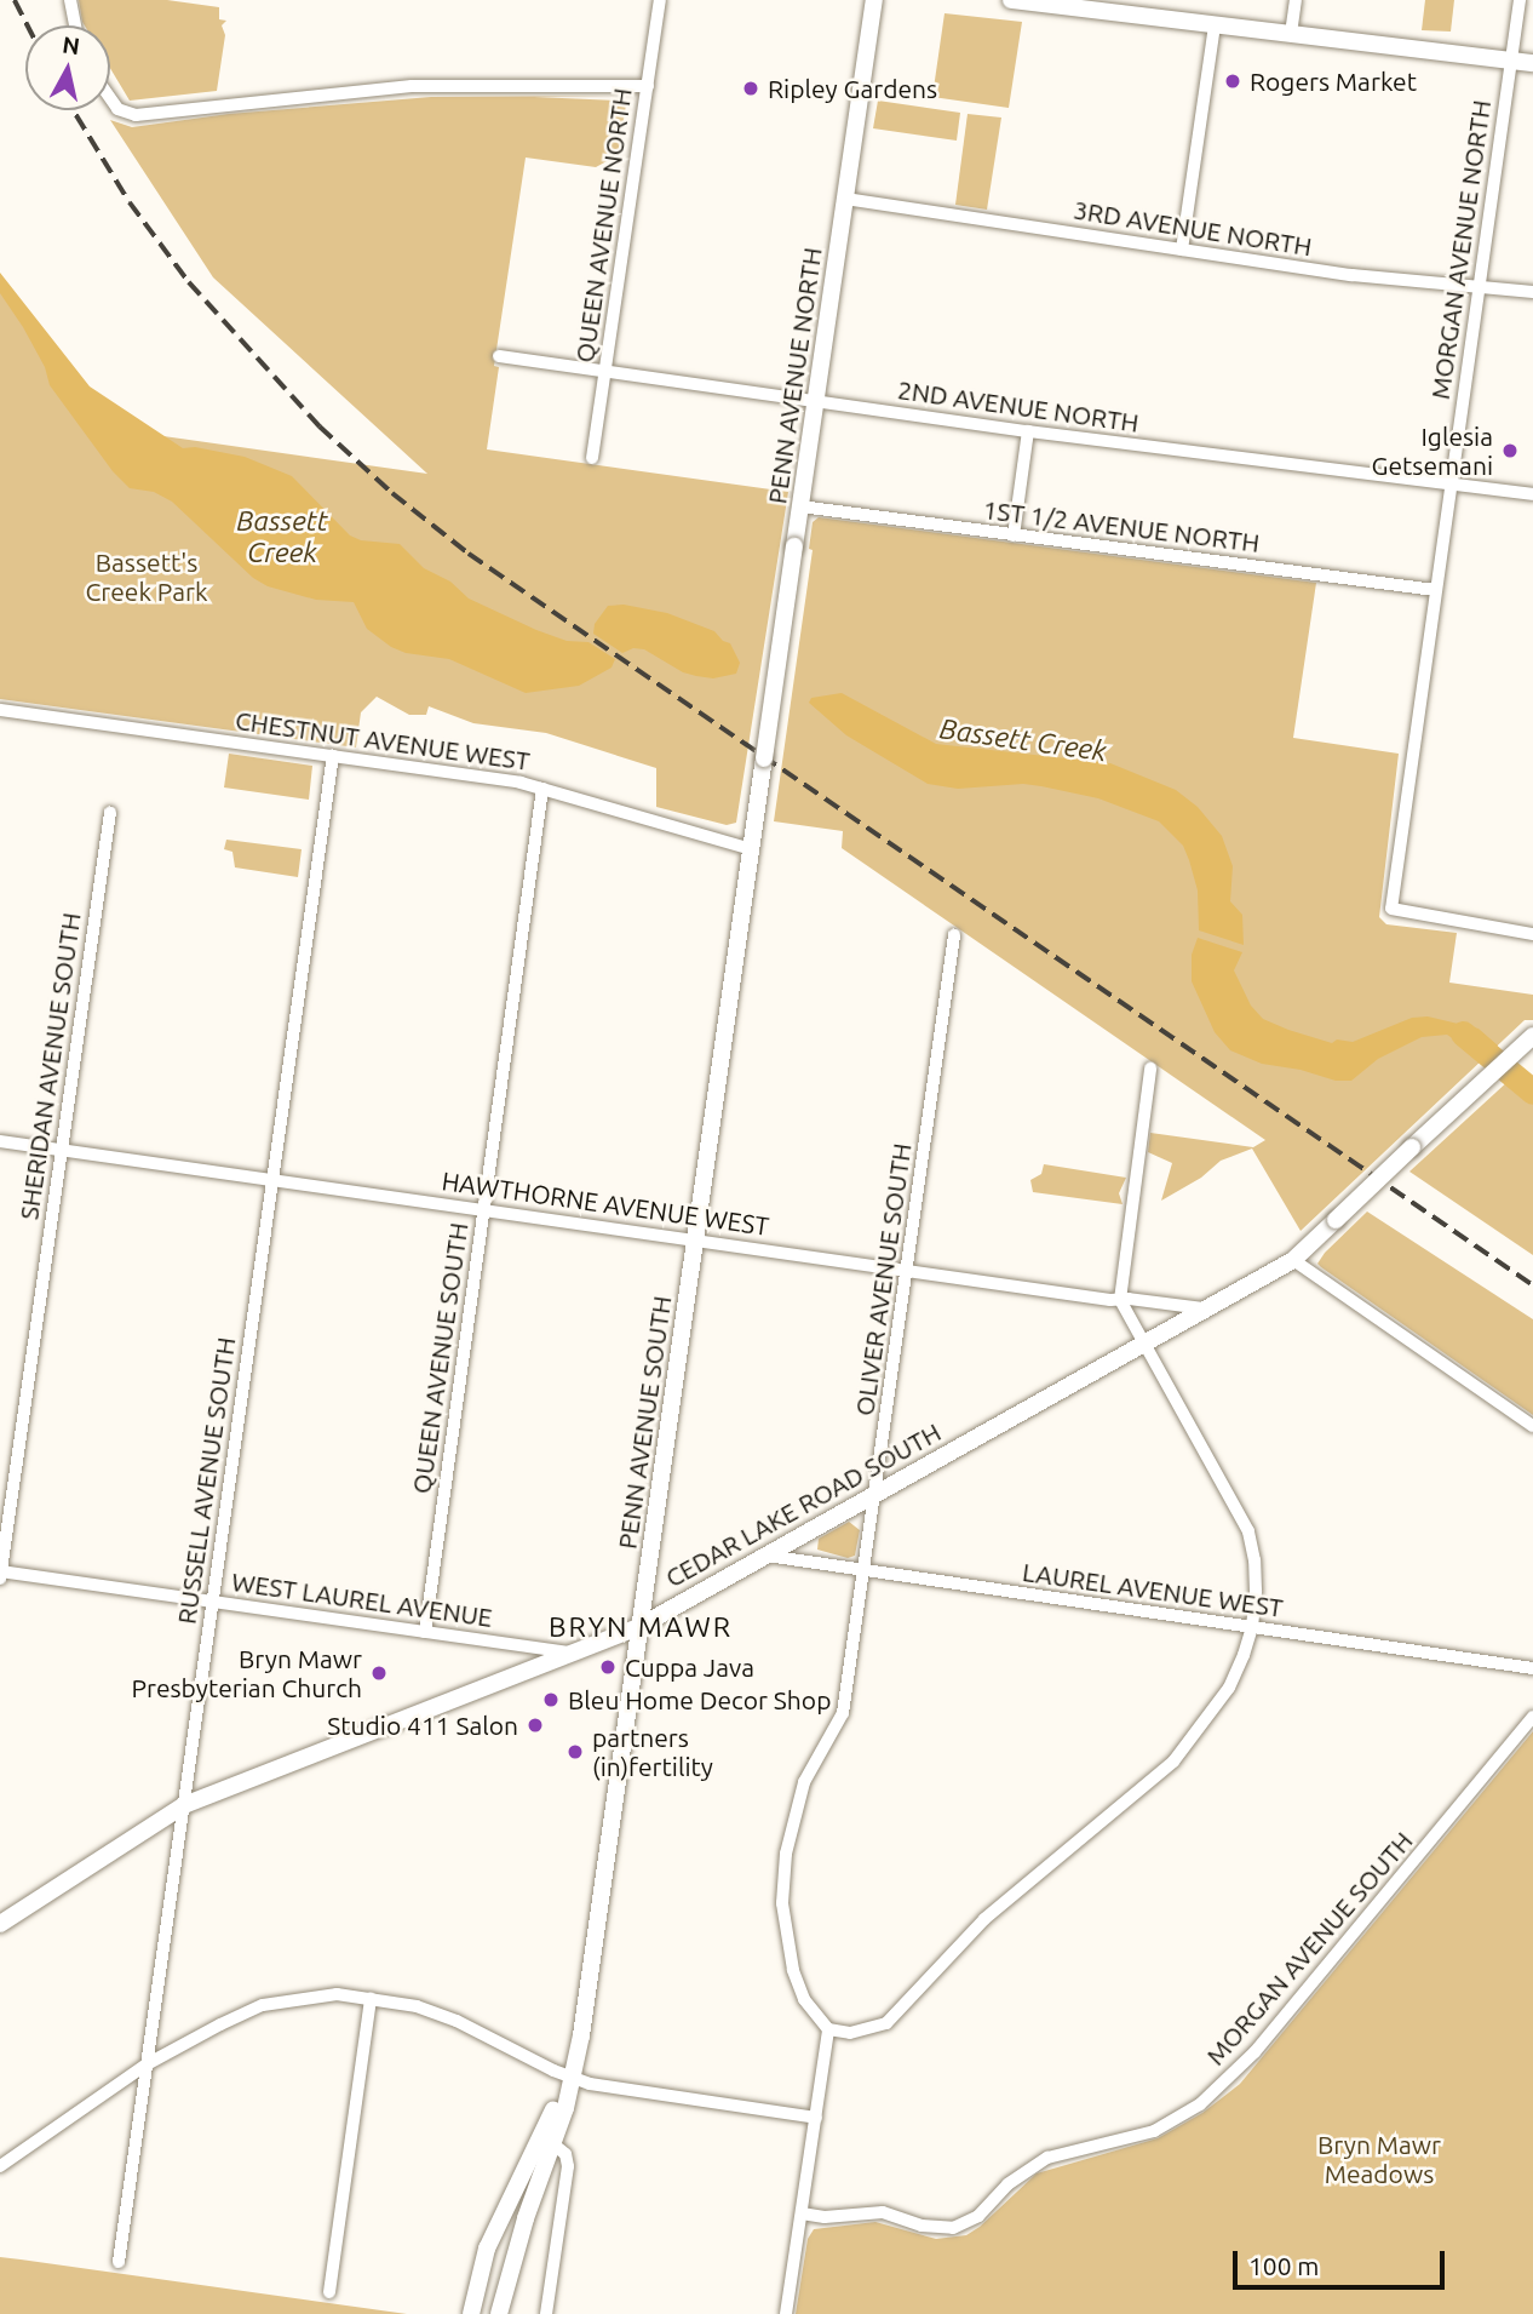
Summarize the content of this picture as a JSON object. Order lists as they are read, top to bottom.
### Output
{
  "streets": {
    "main road": ["PENN AVENUE NORTH", "PENN AVENUE SOUTH", "CEDAR LAKE ROAD SOUTH"],
    "street": [
      "QUEEN AVENUE NORTH",
      "3RD AVENUE NORTH",
      "MORGAN AVENUE NORTH",
      "2ND AVENUE NORTH",
      "1ST 1/2 AVENUE NORTH",
      "CHESTNUT AVENUE WEST",
      "SHERIDAN AVENUE SOUTH",
      "HAWTHORNE AVENUE WEST",
      "OLIVER AVENUE SOUTH",
      "QUEEN AVENUE SOUTH",
      "RUSSELL AVENUE SOUTH",
      "LAUREL AVENUE WEST",
      "WEST LAUREL AVENUE",
      "MORGAN AVENUE SOUTH"
    ]
  },
  "crossings": [
    ["QUEEN AVENUE NORTH", "2ND AVENUE NORTH"],
    ["3RD AVENUE NORTH", "MORGAN AVENUE NORTH"],
    ["3RD AVENUE NORTH", "PENN AVENUE NORTH"],
    ["MORGAN AVENUE NORTH", "2ND AVENUE NORTH"],
    ["MORGAN AVENUE NORTH", "1ST 1/2 AVENUE NORTH"],
    ["PENN AVENUE NORTH", "2ND AVENUE NORTH"],
    ["PENN AVENUE NORTH", "1ST 1/2 AVENUE NORTH"],
    ["PENN AVENUE NORTH", "PENN AVENUE SOUTH"],
    ["CHESTNUT AVENUE WEST", "QUEEN AVENUE SOUTH"],
    ["CHESTNUT AVENUE WEST", "PENN AVENUE SOUTH"],
    ["CHESTNUT AVENUE WEST", "RUSSELL AVENUE SOUTH"],
    ["SHERIDAN AVENUE SOUTH", "HAWTHORNE AVENUE WEST"],
    ["SHERIDAN AVENUE SOUTH", "WEST LAUREL AVENUE"],
    ["HAWTHORNE AVENUE WEST", "OLIVER AVENUE SOUTH"],
    ["HAWTHORNE AVENUE WEST", "QUEEN AVENUE SOUTH"],
    ["HAWTHORNE AVENUE WEST", "PENN AVENUE SOUTH"],
    ["HAWTHORNE AVENUE WEST", "RUSSELL AVENUE SOUTH"],
    ["HAWTHORNE AVENUE WEST", "CEDAR LAKE ROAD SOUTH"],
    ["OLIVER AVENUE SOUTH", "CEDAR LAKE ROAD SOUTH"],
    ["OLIVER AVENUE SOUTH", "LAUREL AVENUE WEST"],
    ["QUEEN AVENUE SOUTH", "WEST LAUREL AVENUE"],
    ["PENN AVENUE SOUTH", "CEDAR LAKE ROAD SOUTH"],
    ["RUSSELL AVENUE SOUTH", "CEDAR LAKE ROAD SOUTH"],
    ["RUSSELL AVENUE SOUTH", "WEST LAUREL AVENUE"],
    ["CEDAR LAKE ROAD SOUTH", "LAUREL AVENUE WEST"],
    ["CEDAR LAKE ROAD SOUTH", "WEST LAUREL AVENUE"]
  ],
  "districts": ["BRYN MAWR"],
  "water": ["Bassett Creek"],
  "parks": ["Bassett's Creek Park", "Bryn Mawr Meadows"],
  "places": [
    "Rogers Market",
    "Ripley Gardens",
    "Iglesia Getsemani",
    "Cuppa Java",
    "Bryn Mawr Presbyterian Church",
    "Bleu Home Decor Shop",
    "Studio 411 Salon",
    "partners (in)fertility"
  ],
  "scale_bar": "100 m",
  "north": "top"
}
